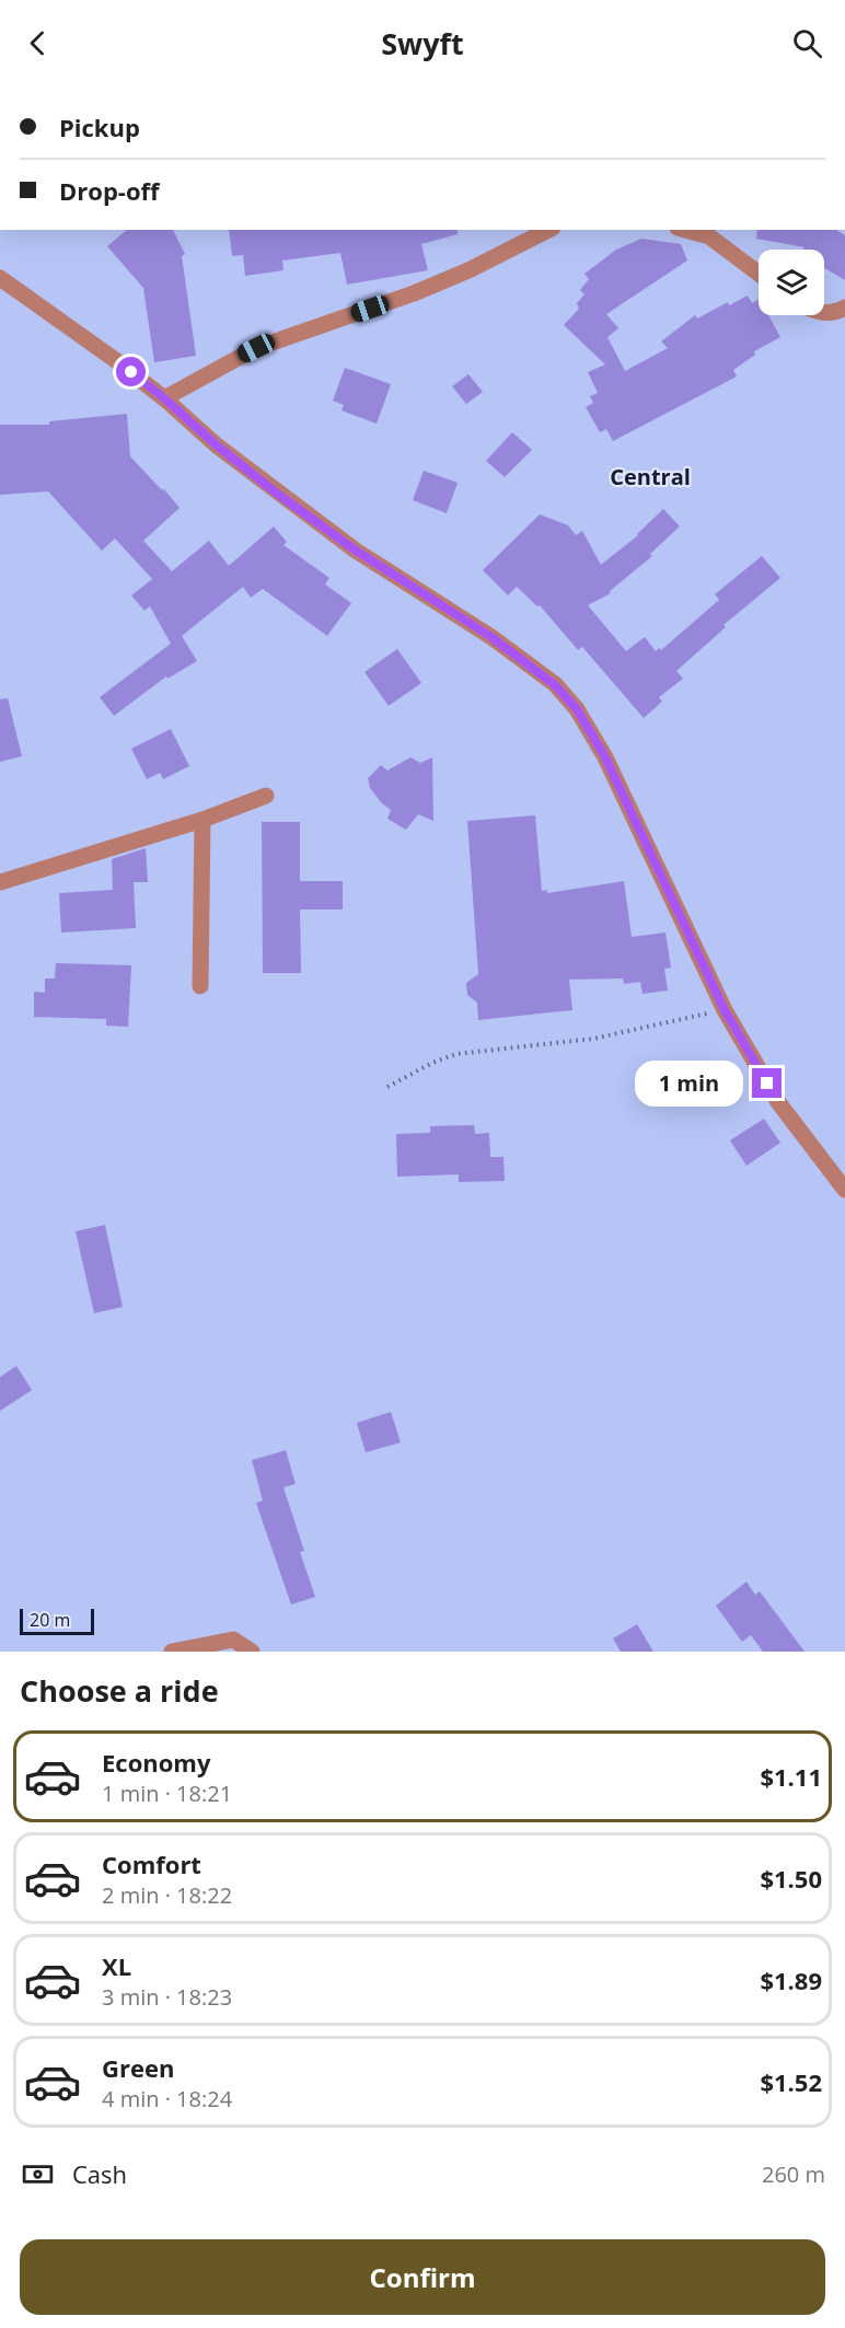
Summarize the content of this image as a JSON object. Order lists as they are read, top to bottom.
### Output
{
  "districts": ["Central"],
  "scale_bar": "20 m",
  "page": {
    "header": "Swyft",
    "banner": ["Pickup", "Drop-off"],
    "bubble": "1 min",
    "scale": "20 m",
    "heading": "Choose a ride",
    "list": [
      {
        "name": "Economy",
        "note": "1 min · 18:21",
        "value": "$1.11"
      },
      {
        "name": "Comfort",
        "note": "2 min · 18:22",
        "value": "$1.50"
      },
      {
        "name": "XL",
        "note": "3 min · 18:23",
        "value": "$1.89"
      },
      {
        "name": "Green",
        "note": "4 min · 18:24",
        "value": "$1.52"
      }
    ],
    "pay": ["Cash", "260 m"],
    "buttons": "Confirm"
  }
}
